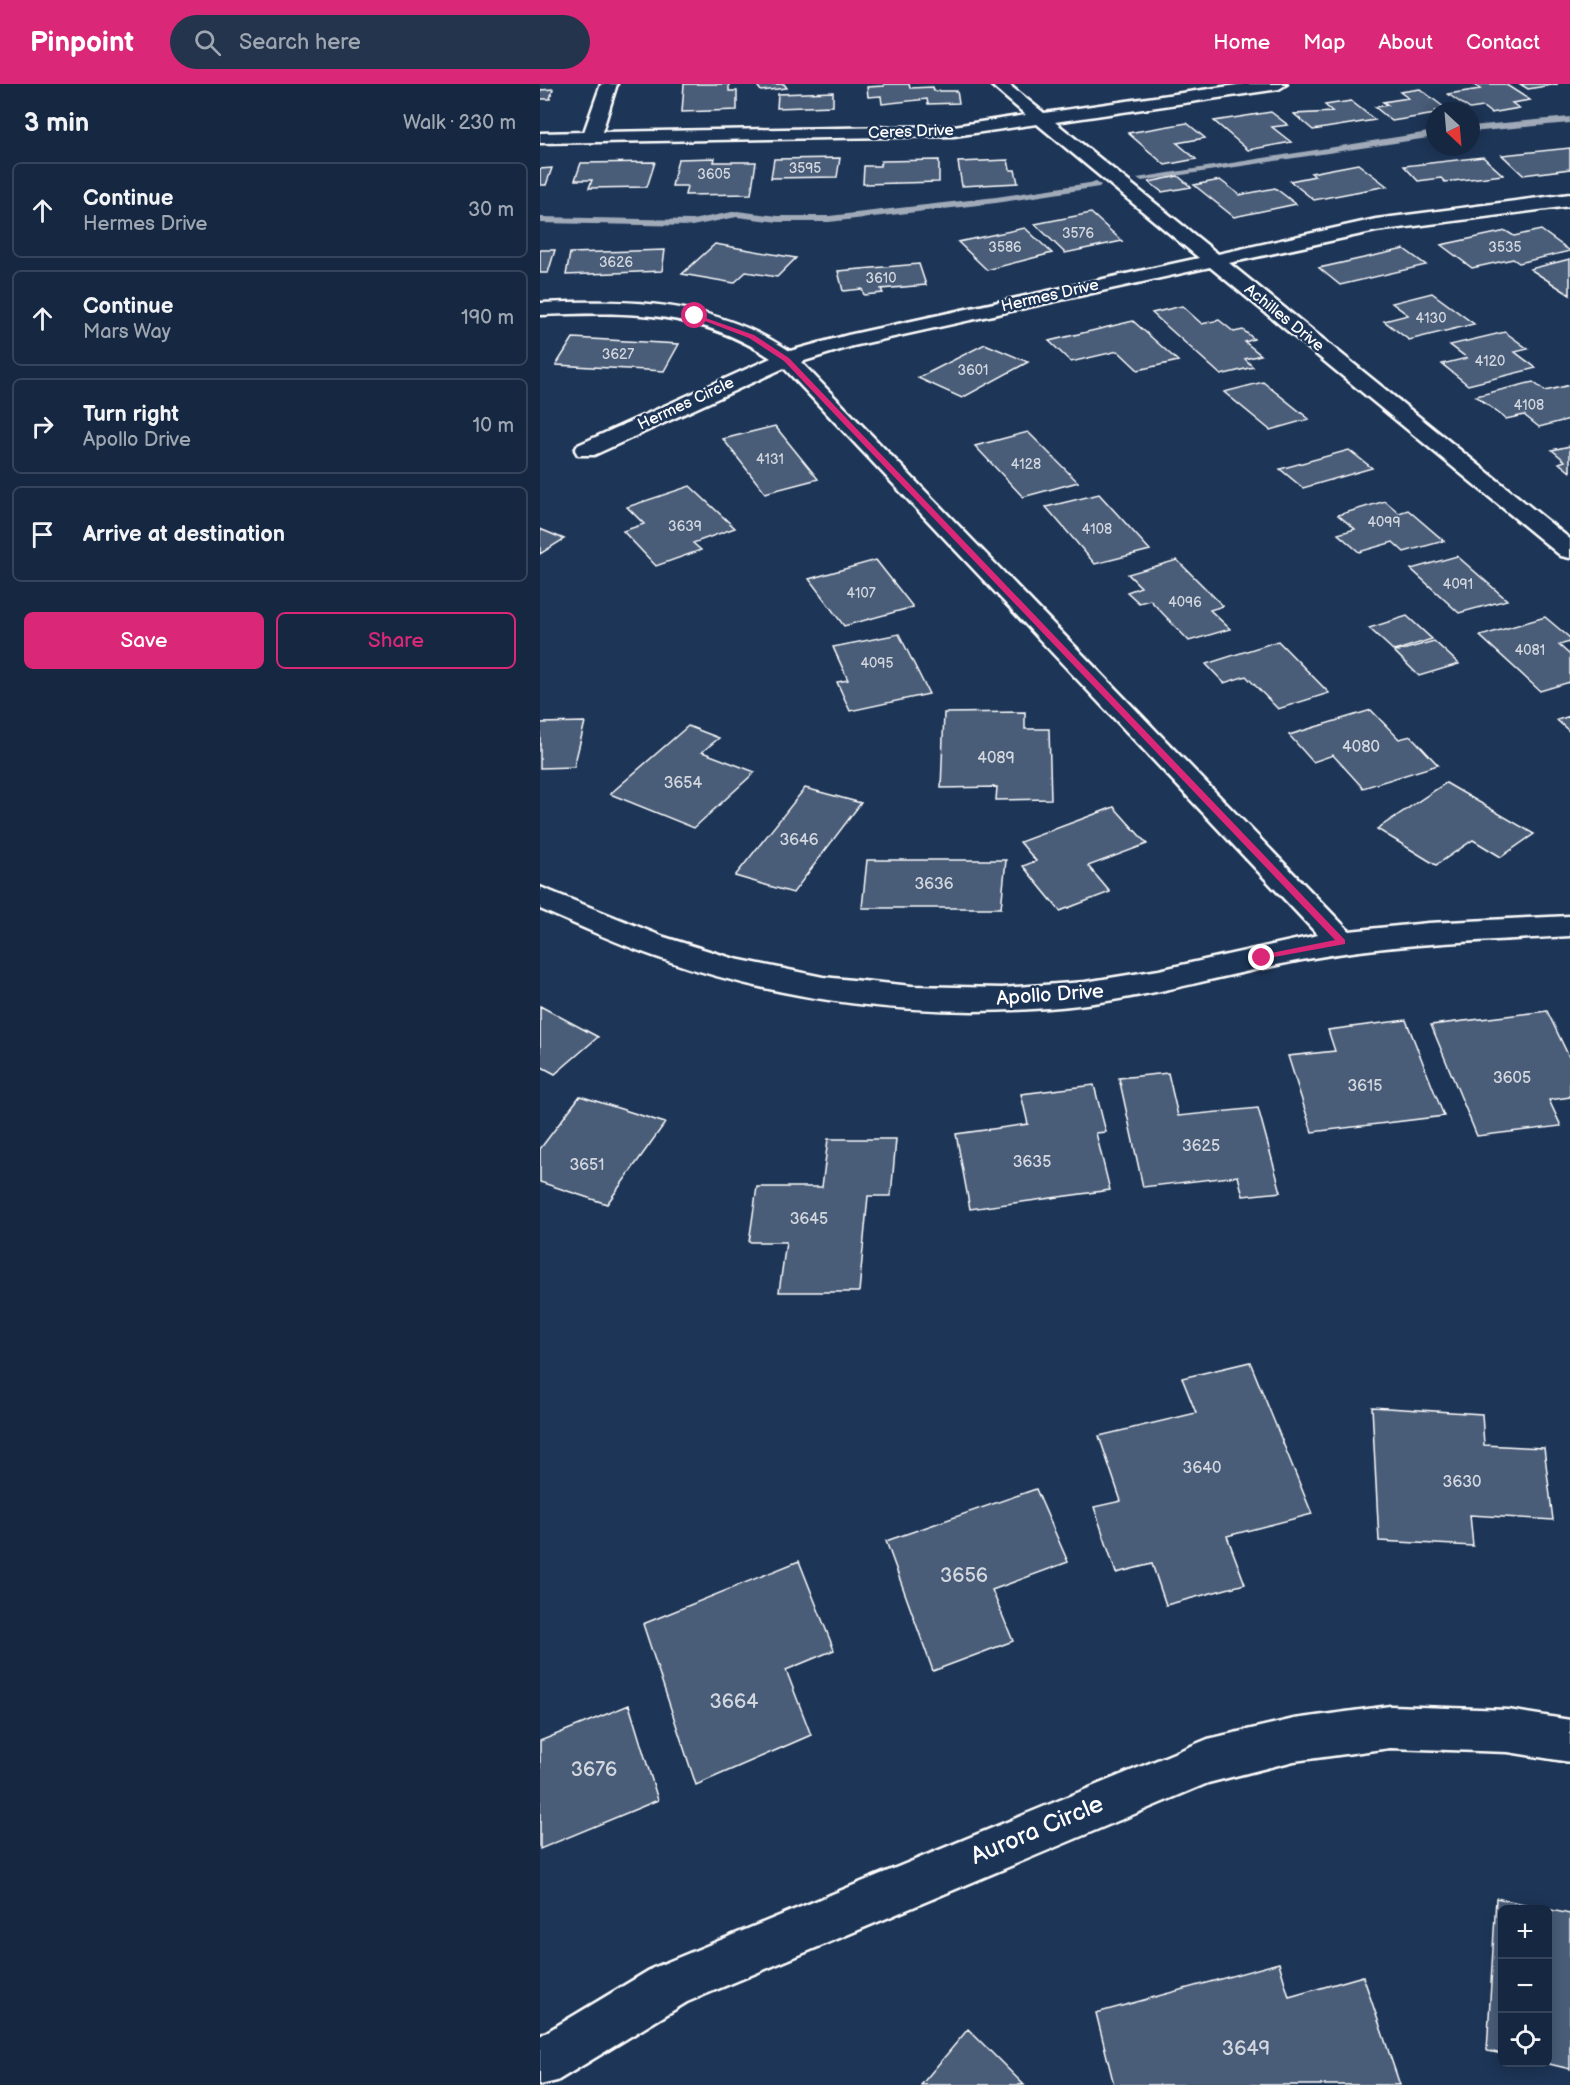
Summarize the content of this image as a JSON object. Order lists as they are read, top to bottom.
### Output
{
  "streets": {
    "street": [
      "Ceres Drive",
      "Hermes Drive",
      "Achilles Drive",
      "Hermes Circle",
      "Apollo Drive",
      "Aurora Circle"
    ]
  },
  "crossings": [
    ["Ceres Drive", "Achilles Drive"],
    ["Hermes Drive", "Achilles Drive"],
    ["Hermes Drive", "Hermes Circle"]
  ],
  "house_numbers": [
    "3595",
    "3605",
    "3576",
    "3586",
    "3535",
    "3626",
    "3610",
    "4130",
    "3627",
    "4120",
    "3601",
    "4108",
    "4131",
    "4128",
    "4099",
    "3639",
    "4108",
    "4091",
    "4107",
    "4096",
    "4081",
    "4095",
    "4080",
    "4089",
    "3654",
    "3646",
    "3636",
    "3605",
    "3615",
    "3625",
    "3635",
    "3651",
    "3645",
    "3640",
    "3630",
    "3656",
    "3664",
    "3676",
    "3649"
  ],
  "north": "bottom right",
  "page": {
    "header": "Pinpoint",
    "search": "Search here",
    "nav": [
      "Home",
      "Map",
      "About",
      "Contact"
    ],
    "heading": ["3 min", "Walk · 230 m"],
    "list": [
      ["Continue", "Hermes Drive", "30 m"],
      ["Continue", "Mars Way", "190 m"],
      ["Turn right", "Apollo Drive", "10 m"],
      "Arrive at destination"
    ],
    "buttons": ["Save", "Share"],
    "map_buttons": ["+", "−"]
  }
}
